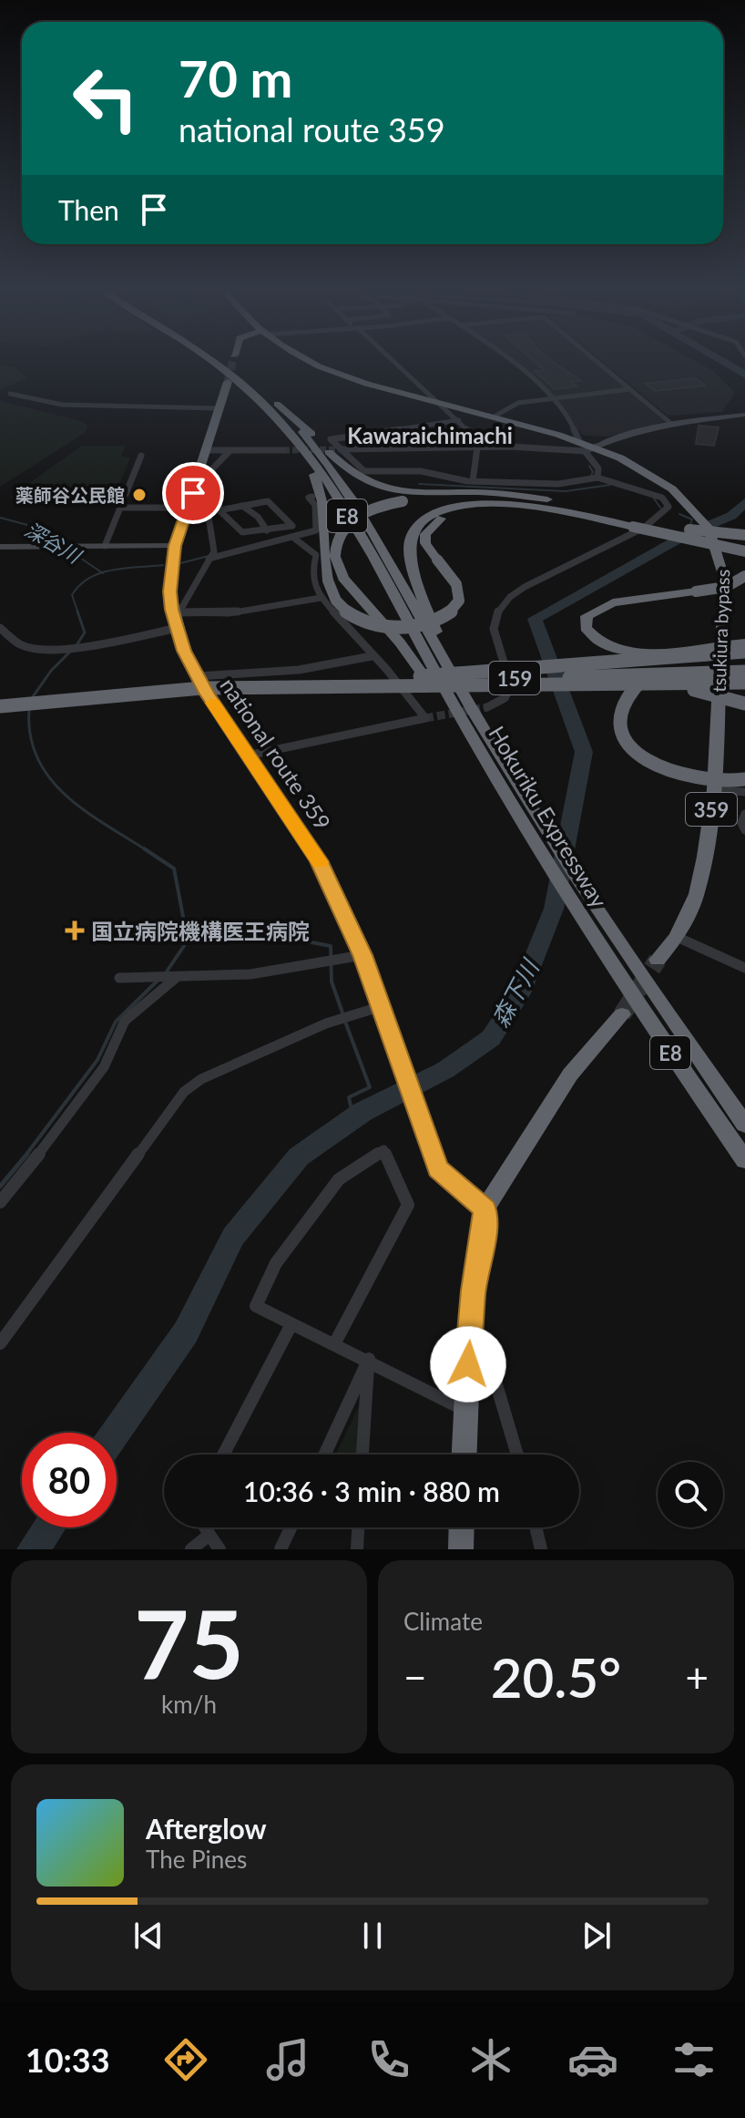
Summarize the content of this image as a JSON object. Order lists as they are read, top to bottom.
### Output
{
  "streets": {
    "highway": [
      "E8",
      "tsukiura bypass",
      "159",
      "national route 359",
      "359",
      "Hokuriku Expressway"
    ]
  },
  "districts": ["Kawaraichimachi"],
  "water": ["深谷川", "森下川"],
  "places": {
    "other": ["薬師谷公民館"],
    "health": ["国立病院機構医王病院"]
  },
  "page": {
    "turn": ["70 m", "national route 359"],
    "then": "Then",
    "limit": "80",
    "trip": "10:36 · 3 min · 880 m",
    "tile": [
      ["75", "km/h"],
      "Climate"
    ],
    "heat": ["−", "20.5°", "+"],
    "song": ["Afterglow", "The Pines"],
    "tabs": "10:33"
  }
}
